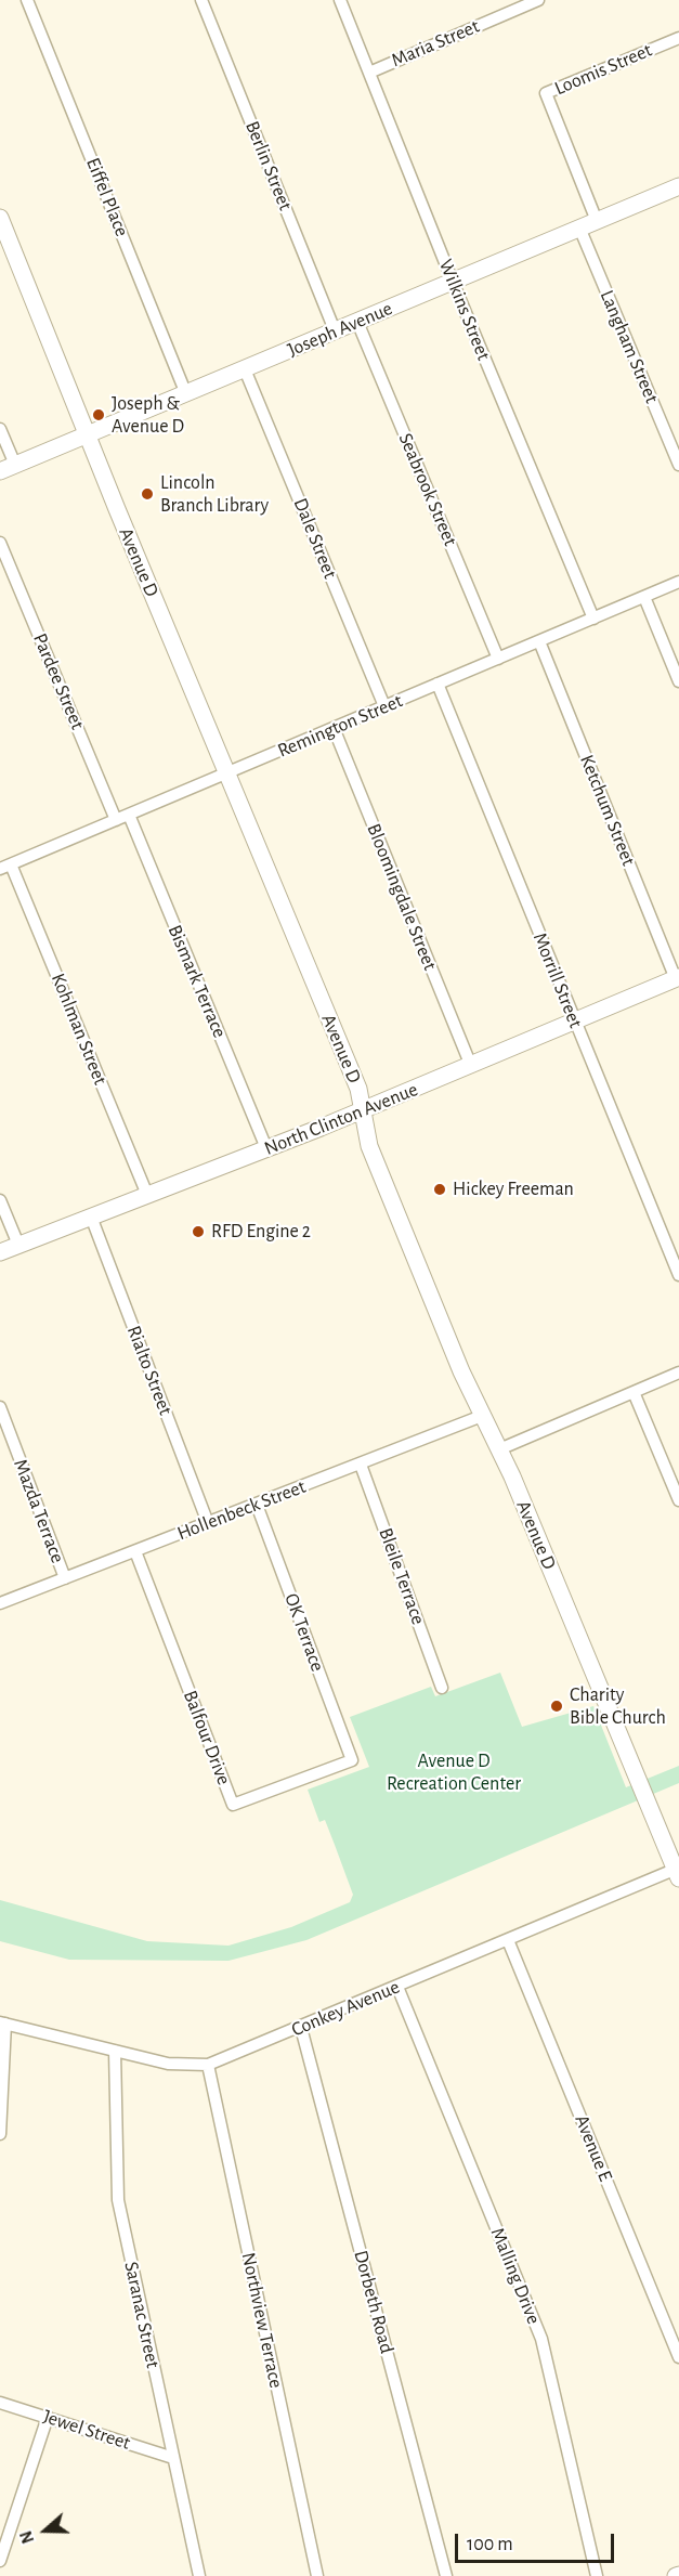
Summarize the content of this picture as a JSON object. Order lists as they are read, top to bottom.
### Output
{
  "streets": {
    "street": [
      "Maria Street",
      "Loomis Street",
      "Berlin Street",
      "Eiffel Place",
      "Wilkins Street",
      "Joseph Avenue",
      "Langham Street",
      "Seabrook Street",
      "Dale Street",
      "Avenue D",
      "Pardee Street",
      "Remington Street",
      "Ketchum Street",
      "Bloomingdale Street",
      "Morrill Street",
      "Bismark Terrace",
      "Kohlman Street",
      "North Clinton Avenue",
      "Rialto Street",
      "Hollenbeck Street",
      "Mazda Terrace",
      "Bleile Terrace",
      "OK Terrace",
      "Balfour Drive",
      "Conkey Avenue",
      "Avenue E",
      "Malling Drive",
      "Dorbeth Road",
      "Saranac Street",
      "Northview Terrace",
      "Jewel Street"
    ]
  },
  "crossings": [
    ["Maria Street", "Wilkins Street"],
    ["Loomis Street", "Joseph Avenue"],
    ["Berlin Street", "Joseph Avenue"],
    ["Eiffel Place", "Joseph Avenue"],
    ["Wilkins Street", "Joseph Avenue"],
    ["Wilkins Street", "Remington Street"],
    ["Joseph Avenue", "Langham Street"],
    ["Joseph Avenue", "Seabrook Street"],
    ["Joseph Avenue", "Dale Street"],
    ["Joseph Avenue", "Avenue D"],
    ["Seabrook Street", "Remington Street"],
    ["Dale Street", "Remington Street"],
    ["Avenue D", "Remington Street"],
    ["Avenue D", "North Clinton Avenue"],
    ["Avenue D", "Hollenbeck Street"],
    ["Avenue D", "Conkey Avenue"],
    ["Pardee Street", "Remington Street"],
    ["Remington Street", "Ketchum Street"],
    ["Remington Street", "Bloomingdale Street"],
    ["Remington Street", "Morrill Street"],
    ["Remington Street", "Bismark Terrace"],
    ["Remington Street", "Kohlman Street"],
    ["Ketchum Street", "North Clinton Avenue"],
    ["Bloomingdale Street", "North Clinton Avenue"],
    ["Morrill Street", "North Clinton Avenue"],
    ["Bismark Terrace", "North Clinton Avenue"],
    ["Kohlman Street", "North Clinton Avenue"],
    ["North Clinton Avenue", "Rialto Street"],
    ["Rialto Street", "Hollenbeck Street"],
    ["Hollenbeck Street", "Mazda Terrace"],
    ["Hollenbeck Street", "Bleile Terrace"],
    ["Hollenbeck Street", "OK Terrace"],
    ["Hollenbeck Street", "Balfour Drive"],
    ["OK Terrace", "Balfour Drive"],
    ["Conkey Avenue", "Avenue E"],
    ["Conkey Avenue", "Malling Drive"],
    ["Conkey Avenue", "Dorbeth Road"],
    ["Conkey Avenue", "Saranac Street"],
    ["Conkey Avenue", "Northview Terrace"],
    ["Saranac Street", "Jewel Street"]
  ],
  "parks": ["Avenue D Recreation Center"],
  "places": [
    "Joseph & Avenue D",
    "Lincoln Branch Library",
    "Hickey Freeman",
    "RFD Engine 2",
    "Charity Bible Church"
  ],
  "scale_bar": "100 m",
  "north": "left"
}
